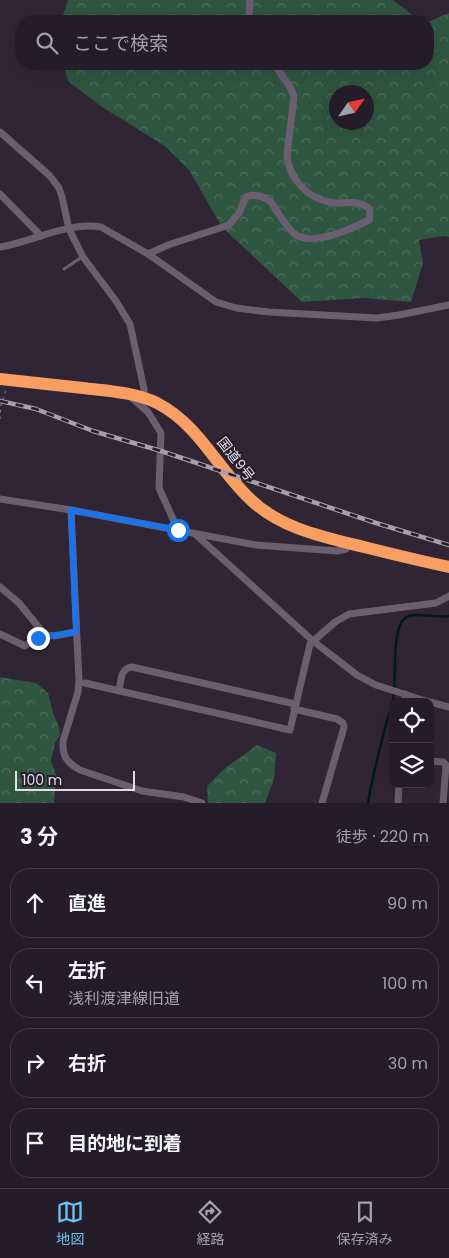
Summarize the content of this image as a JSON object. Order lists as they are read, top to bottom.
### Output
{
  "streets": {
    "highway": ["国道9号"]
  },
  "scale_bar": "100 m",
  "north": "top right",
  "page": {
    "search": "ここで検索",
    "scale": "100 m",
    "heading": ["3 分", "徒歩 · 220 m"],
    "list": [
      ["直進", "90 m"],
      ["左折", "浅利渡津線旧道", "100 m"],
      ["右折", "30 m"],
      "目的地に到着"
    ],
    "nav": ["地図", "経路", "保存済み"]
  }
}
